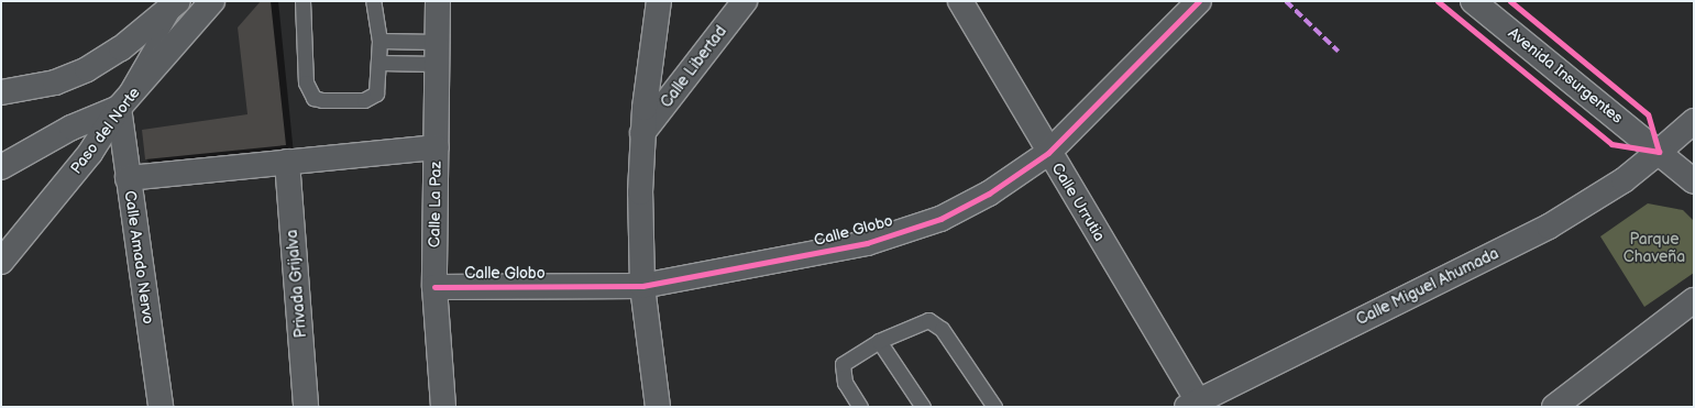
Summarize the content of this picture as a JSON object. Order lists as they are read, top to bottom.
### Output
{
  "streets": {
    "street": [
      "Calle Libertad",
      "Avenida Insurgentes",
      "Paso del Norte",
      "Calle Urrutia",
      "Calle La Paz",
      "Calle Globo",
      "Calle Amado Nervo",
      "Privada Grijalva",
      "Calle Miguel Ahumada"
    ]
  },
  "crossings": [
    ["Avenida Insurgentes", "Calle Miguel Ahumada"],
    ["Paso del Norte", "Calle Amado Nervo"],
    ["Calle Urrutia", "Calle Globo"],
    ["Calle Urrutia", "Calle Miguel Ahumada"],
    ["Calle La Paz", "Calle Globo"]
  ],
  "parks": ["Parque Chaveña"]
}
